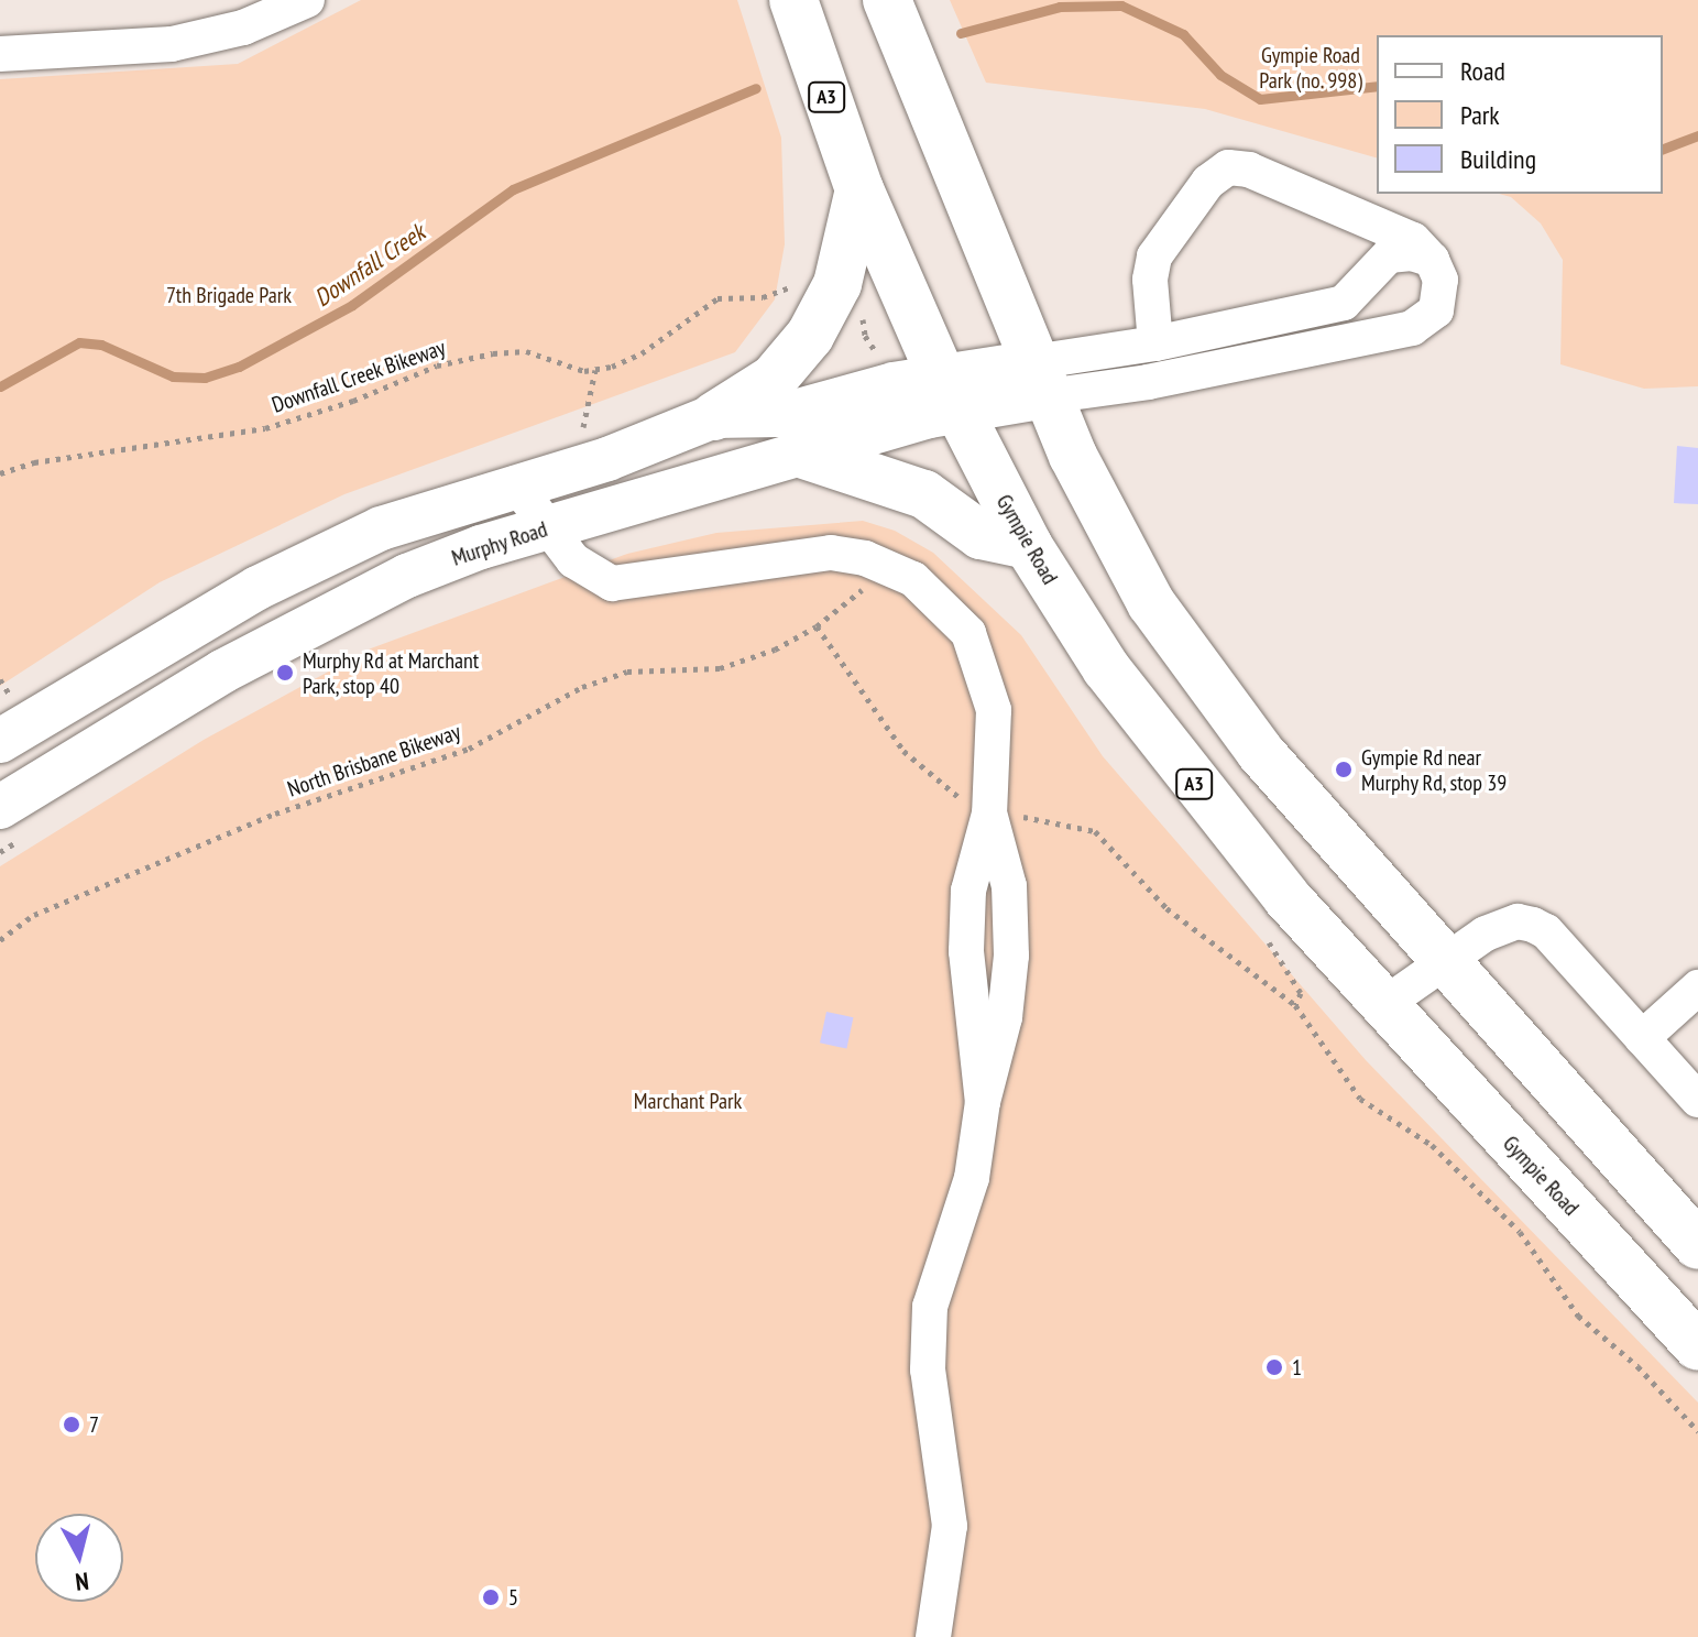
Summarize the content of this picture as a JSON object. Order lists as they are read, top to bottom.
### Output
{
  "streets": {
    "highway": ["A3", "Gympie Road"],
    "main road": ["Murphy Road"],
    "path": ["Downfall Creek Bikeway", "North Brisbane Bikeway"]
  },
  "crossings": [
    ["Gympie Road", "Murphy Road"]
  ],
  "water": ["Downfall Creek"],
  "parks": ["Gympie Road Park (no. 998)", "7th Brigade Park", "Marchant Park"],
  "places": [
    "Murphy Rd at Marchant Park, stop 40",
    "Gympie Rd near Murphy Rd, stop 39",
    "1",
    "7",
    "5"
  ],
  "legend": ["Road", "Park", "Building"],
  "north": "bottom"
}
